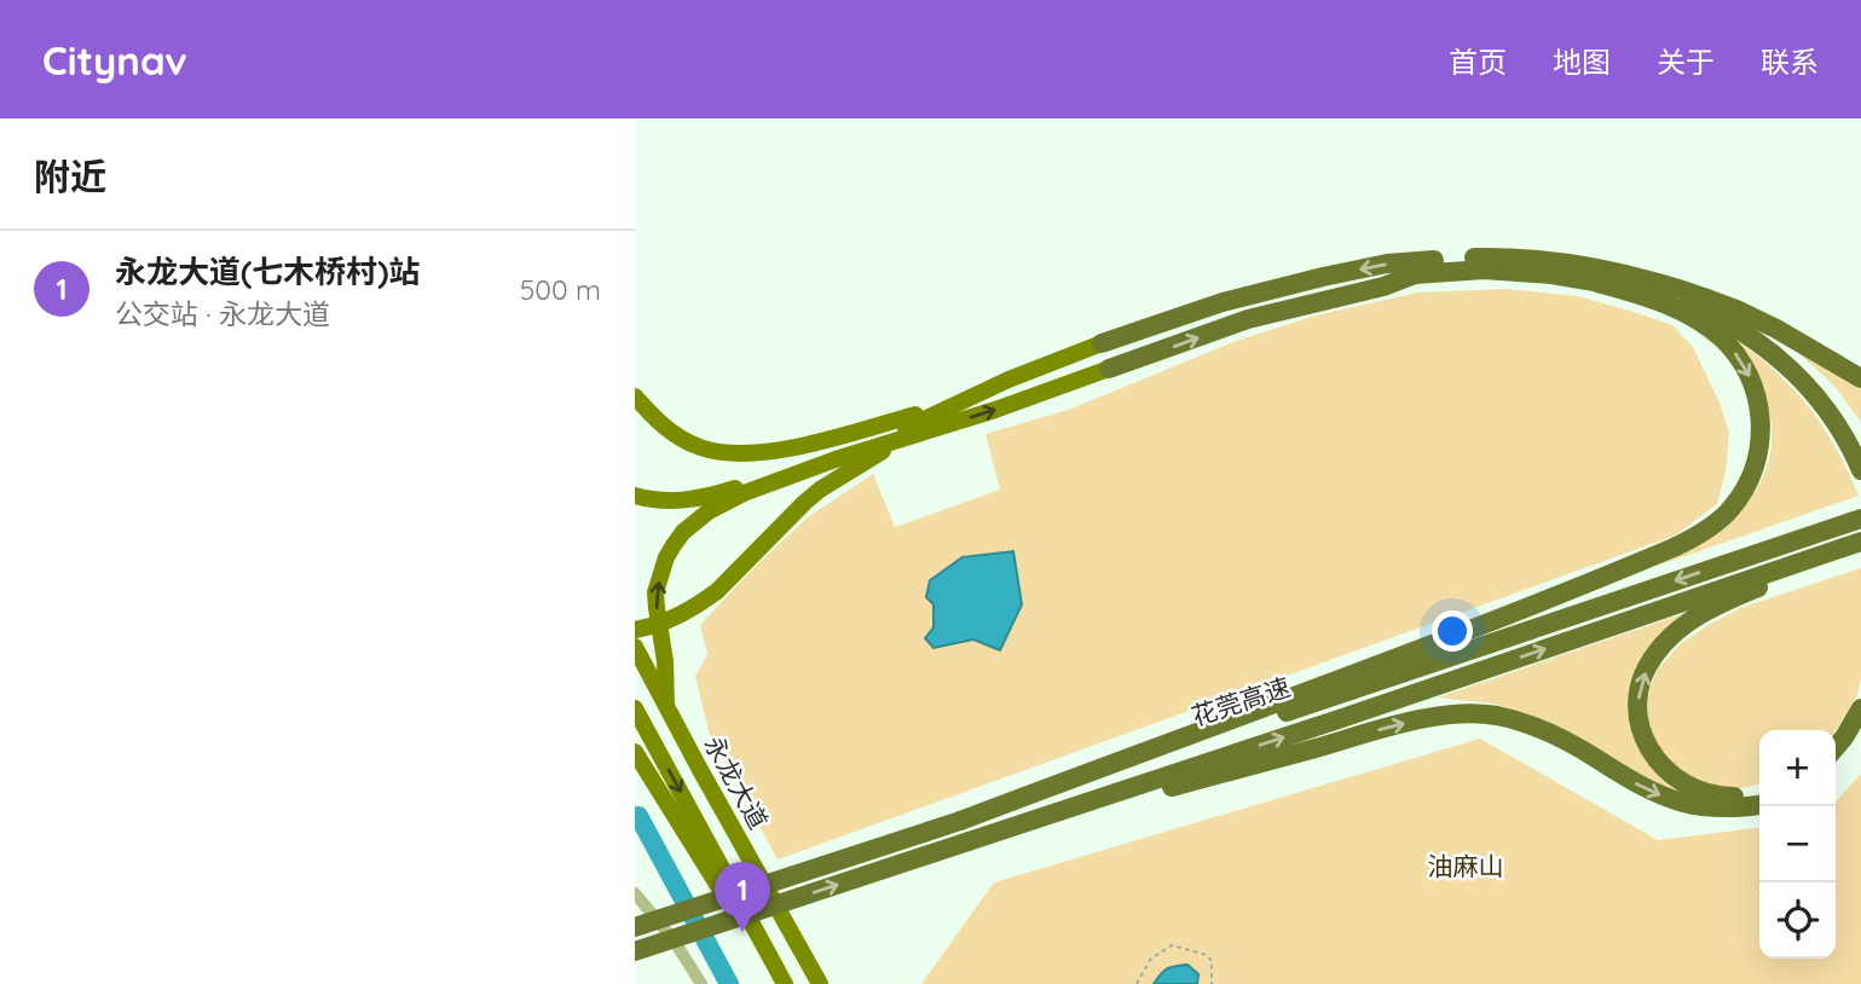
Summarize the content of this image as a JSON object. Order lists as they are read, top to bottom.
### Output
{
  "streets": {
    "highway": ["花莞高速"],
    "main road": ["永龙大道"]
  },
  "parks": ["油麻山"],
  "page": {
    "header": "Citynav",
    "nav": [
      "首页",
      "地图",
      "关于",
      "联系"
    ],
    "heading": "附近",
    "list": [
      {
        "mark": "1",
        "name": "永龙大道(七木桥村)站",
        "note": "公交站 · 永龙大道",
        "value": "500 m"
      }
    ],
    "map_buttons": ["+", "−"],
    "pins": "1"
  }
}
